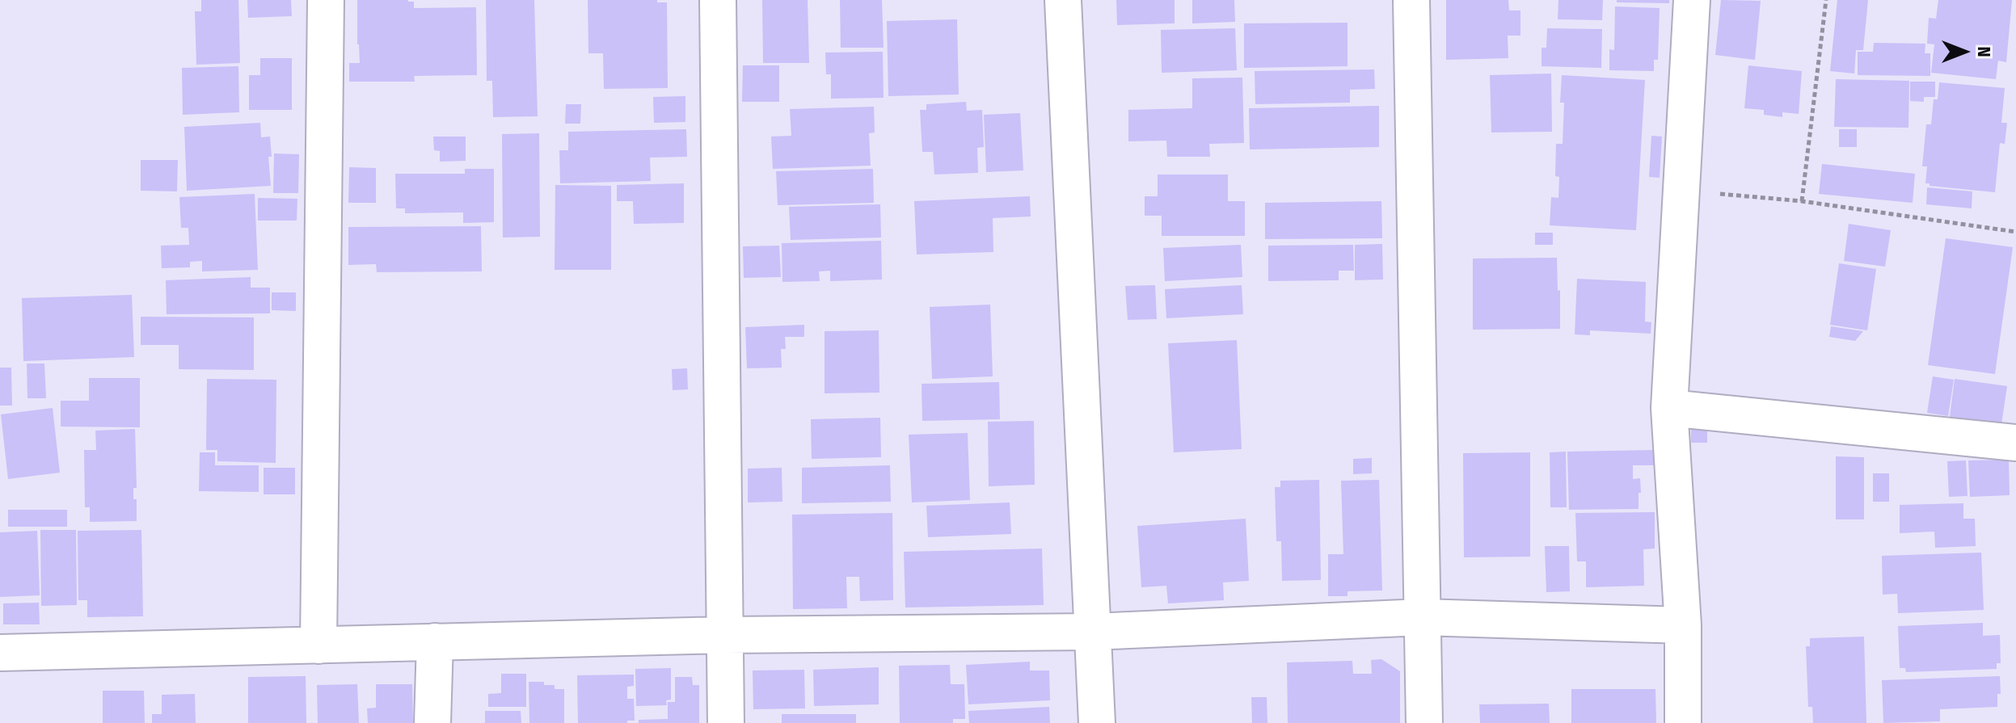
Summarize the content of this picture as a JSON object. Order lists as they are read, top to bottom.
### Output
{
  "north": "right"
}
